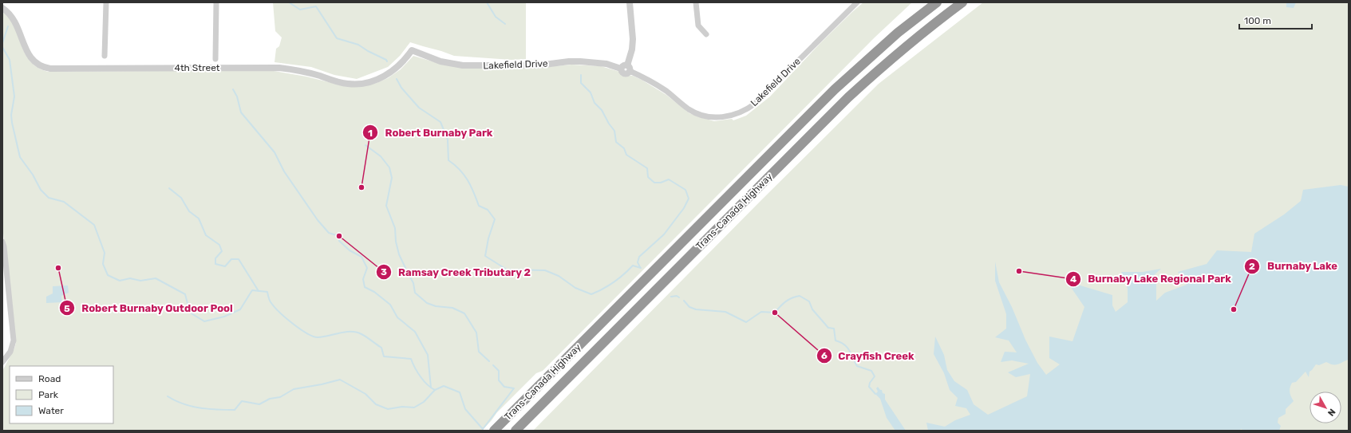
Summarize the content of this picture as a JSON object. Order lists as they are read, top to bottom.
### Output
{
  "streets": {
    "highway": ["Trans-Canada Highway"],
    "street": ["Lakefield Drive", "4th Street"]
  },
  "crossings": [
    ["Lakefield Drive", "4th Street"]
  ],
  "places": [
    "Robert Burnaby Park",
    "Ramsay Creek Tributary 2",
    "Robert Burnaby Outdoor Pool",
    "Burnaby Lake Regional Park",
    "Burnaby Lake",
    "Crayfish Creek"
  ],
  "legend": ["Road", "Park", "Water"],
  "scale_bar": "100 m",
  "north": "bottom right"
}
